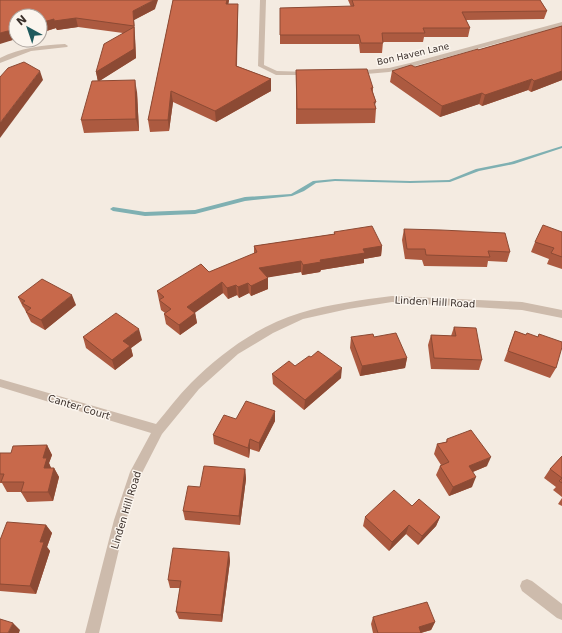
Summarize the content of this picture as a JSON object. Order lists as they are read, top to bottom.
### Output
{
  "streets": {
    "street": ["Bon Haven Lane", "Linden Hill Road", "Canter Court"]
  },
  "crossings": [
    ["Linden Hill Road", "Canter Court"]
  ],
  "north": "top left"
}
